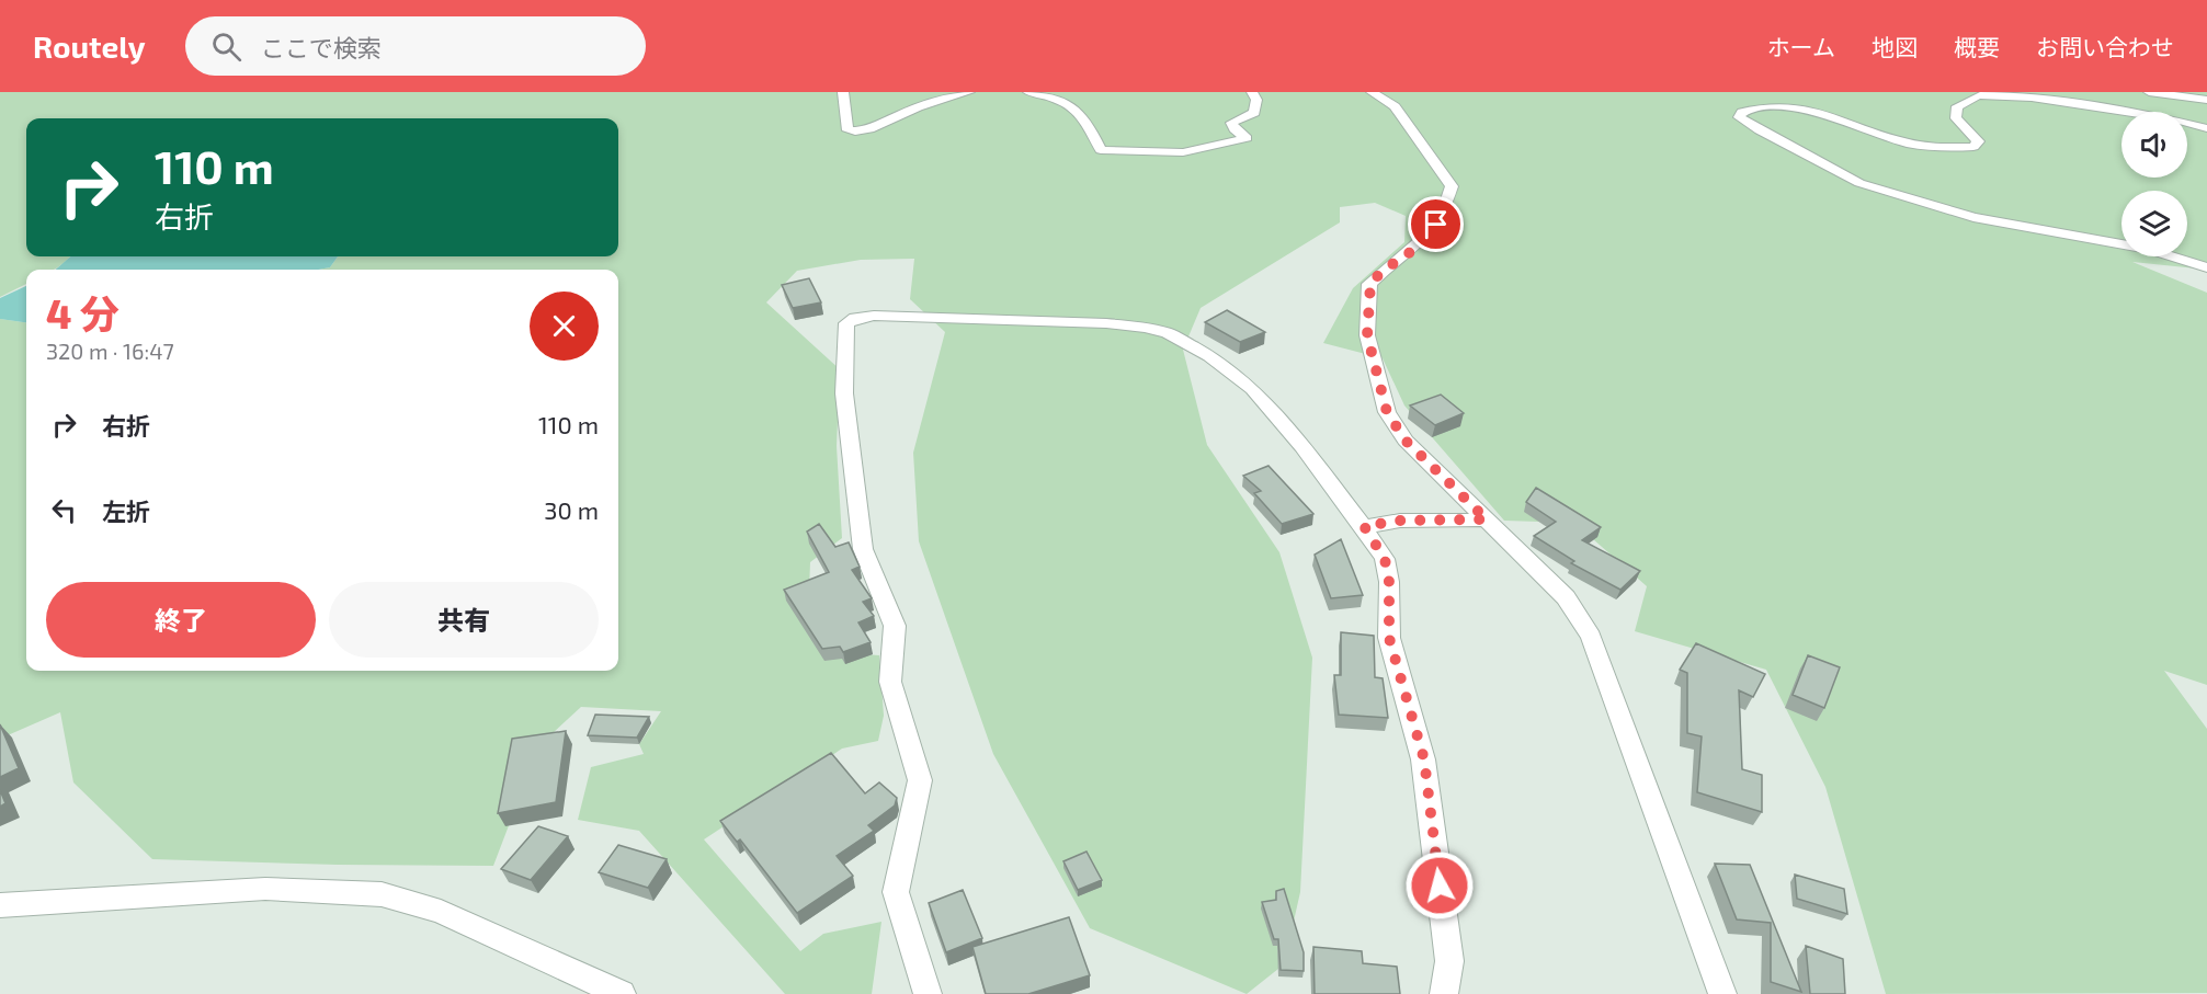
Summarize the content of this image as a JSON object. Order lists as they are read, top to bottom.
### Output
{
  "page": {
    "header": "Routely",
    "search": "ここで検索",
    "nav": [
      "ホーム",
      "地図",
      "概要",
      "お問い合わせ"
    ],
    "turn": ["110 m", "右折"],
    "heading": ["4 分", "320 m · 16:47"],
    "list": [
      {
        "name": "右折",
        "value": "110 m"
      },
      {
        "name": "左折",
        "value": "30 m"
      }
    ],
    "buttons": ["終了", "共有"]
  }
}
